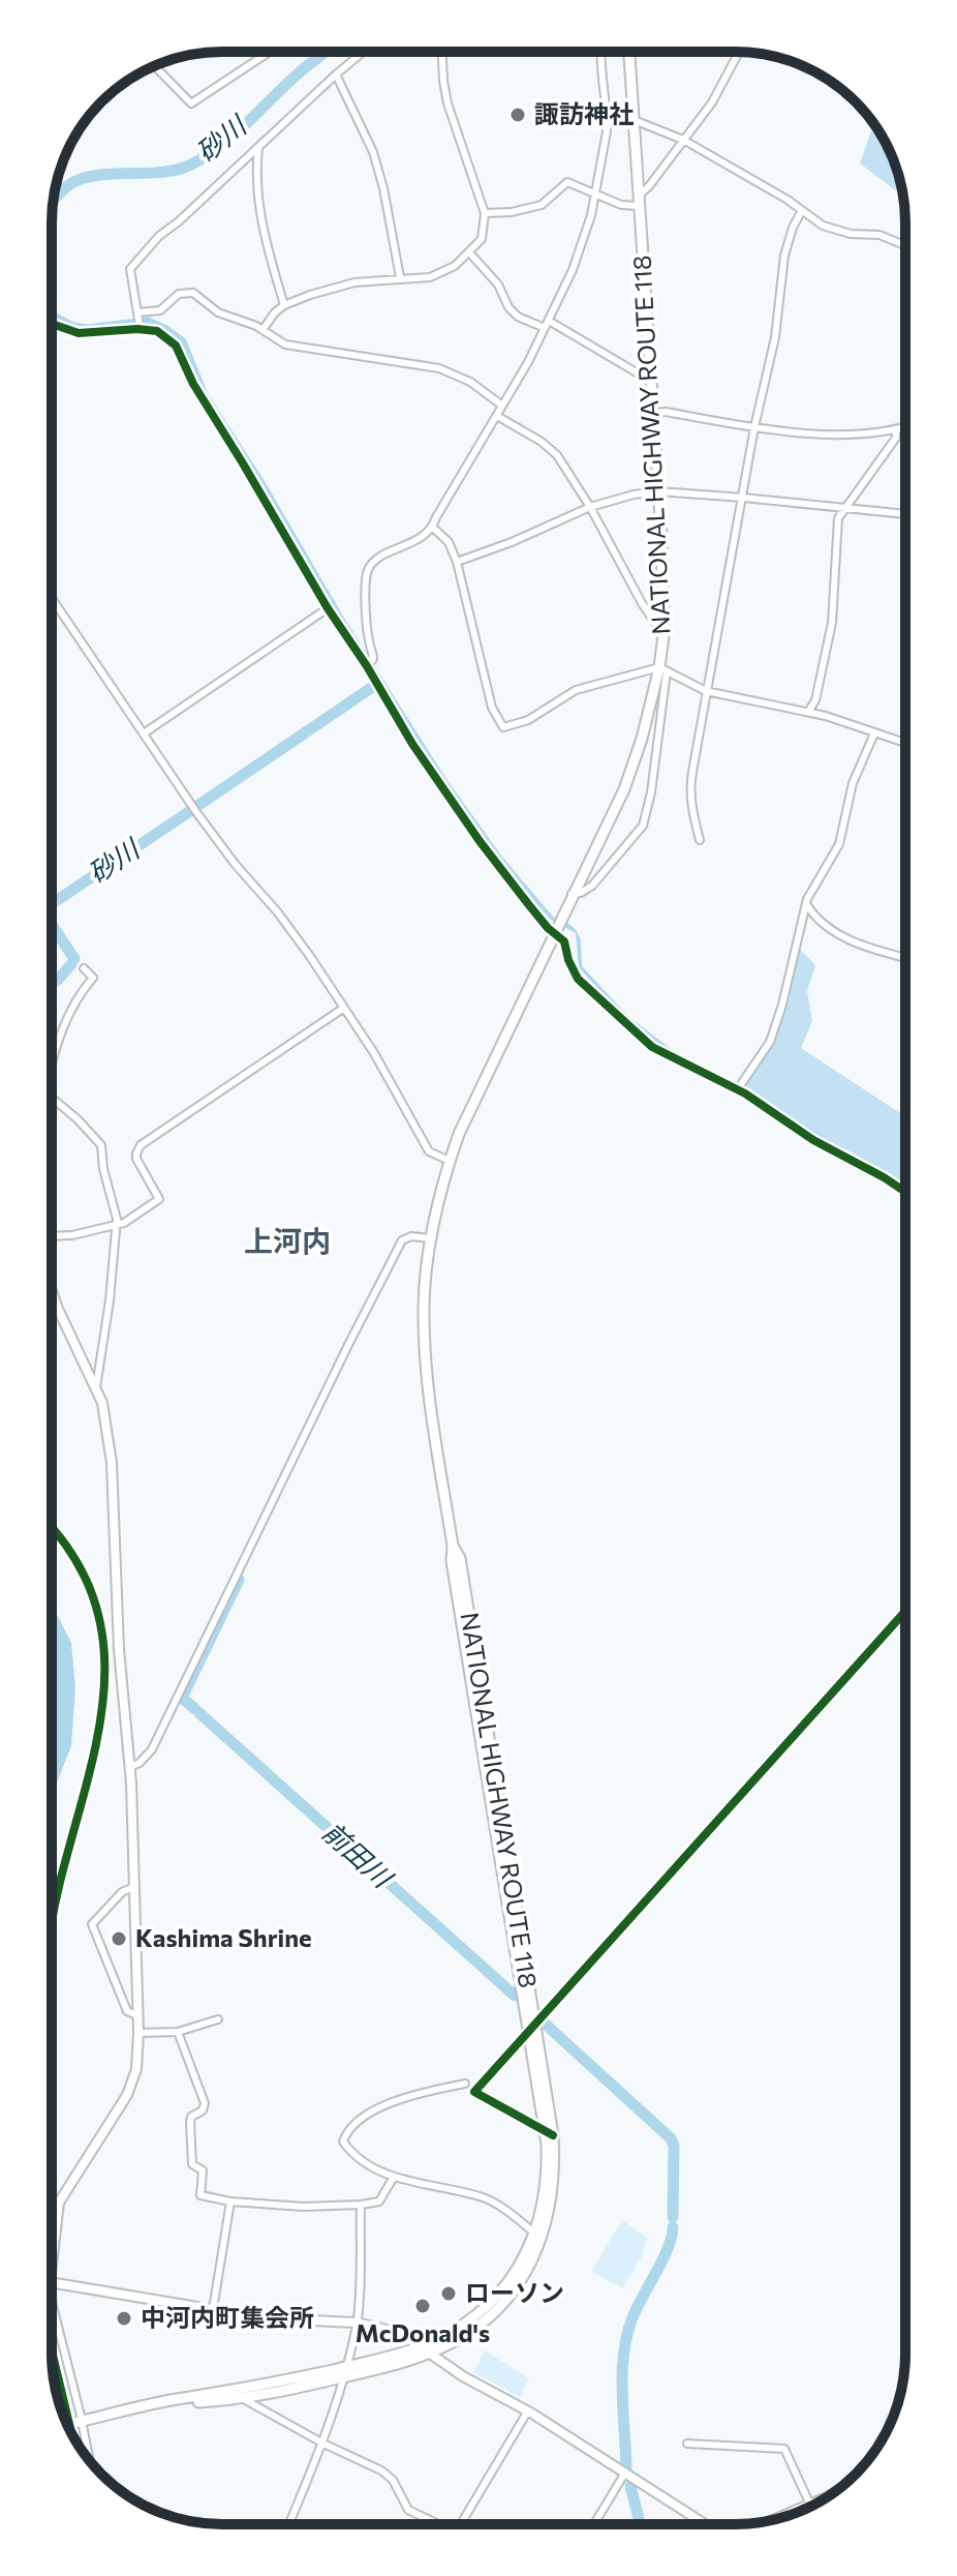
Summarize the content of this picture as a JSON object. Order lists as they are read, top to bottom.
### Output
{
  "streets": {
    "highway": ["NATIONAL HIGHWAY ROUTE 118"]
  },
  "districts": ["上河内"],
  "water": ["砂川", "前田川"],
  "places": [
    "諏訪神社",
    "Kashima Shrine",
    "ローソン",
    "McDonald's",
    "中河内町集会所"
  ]
}
